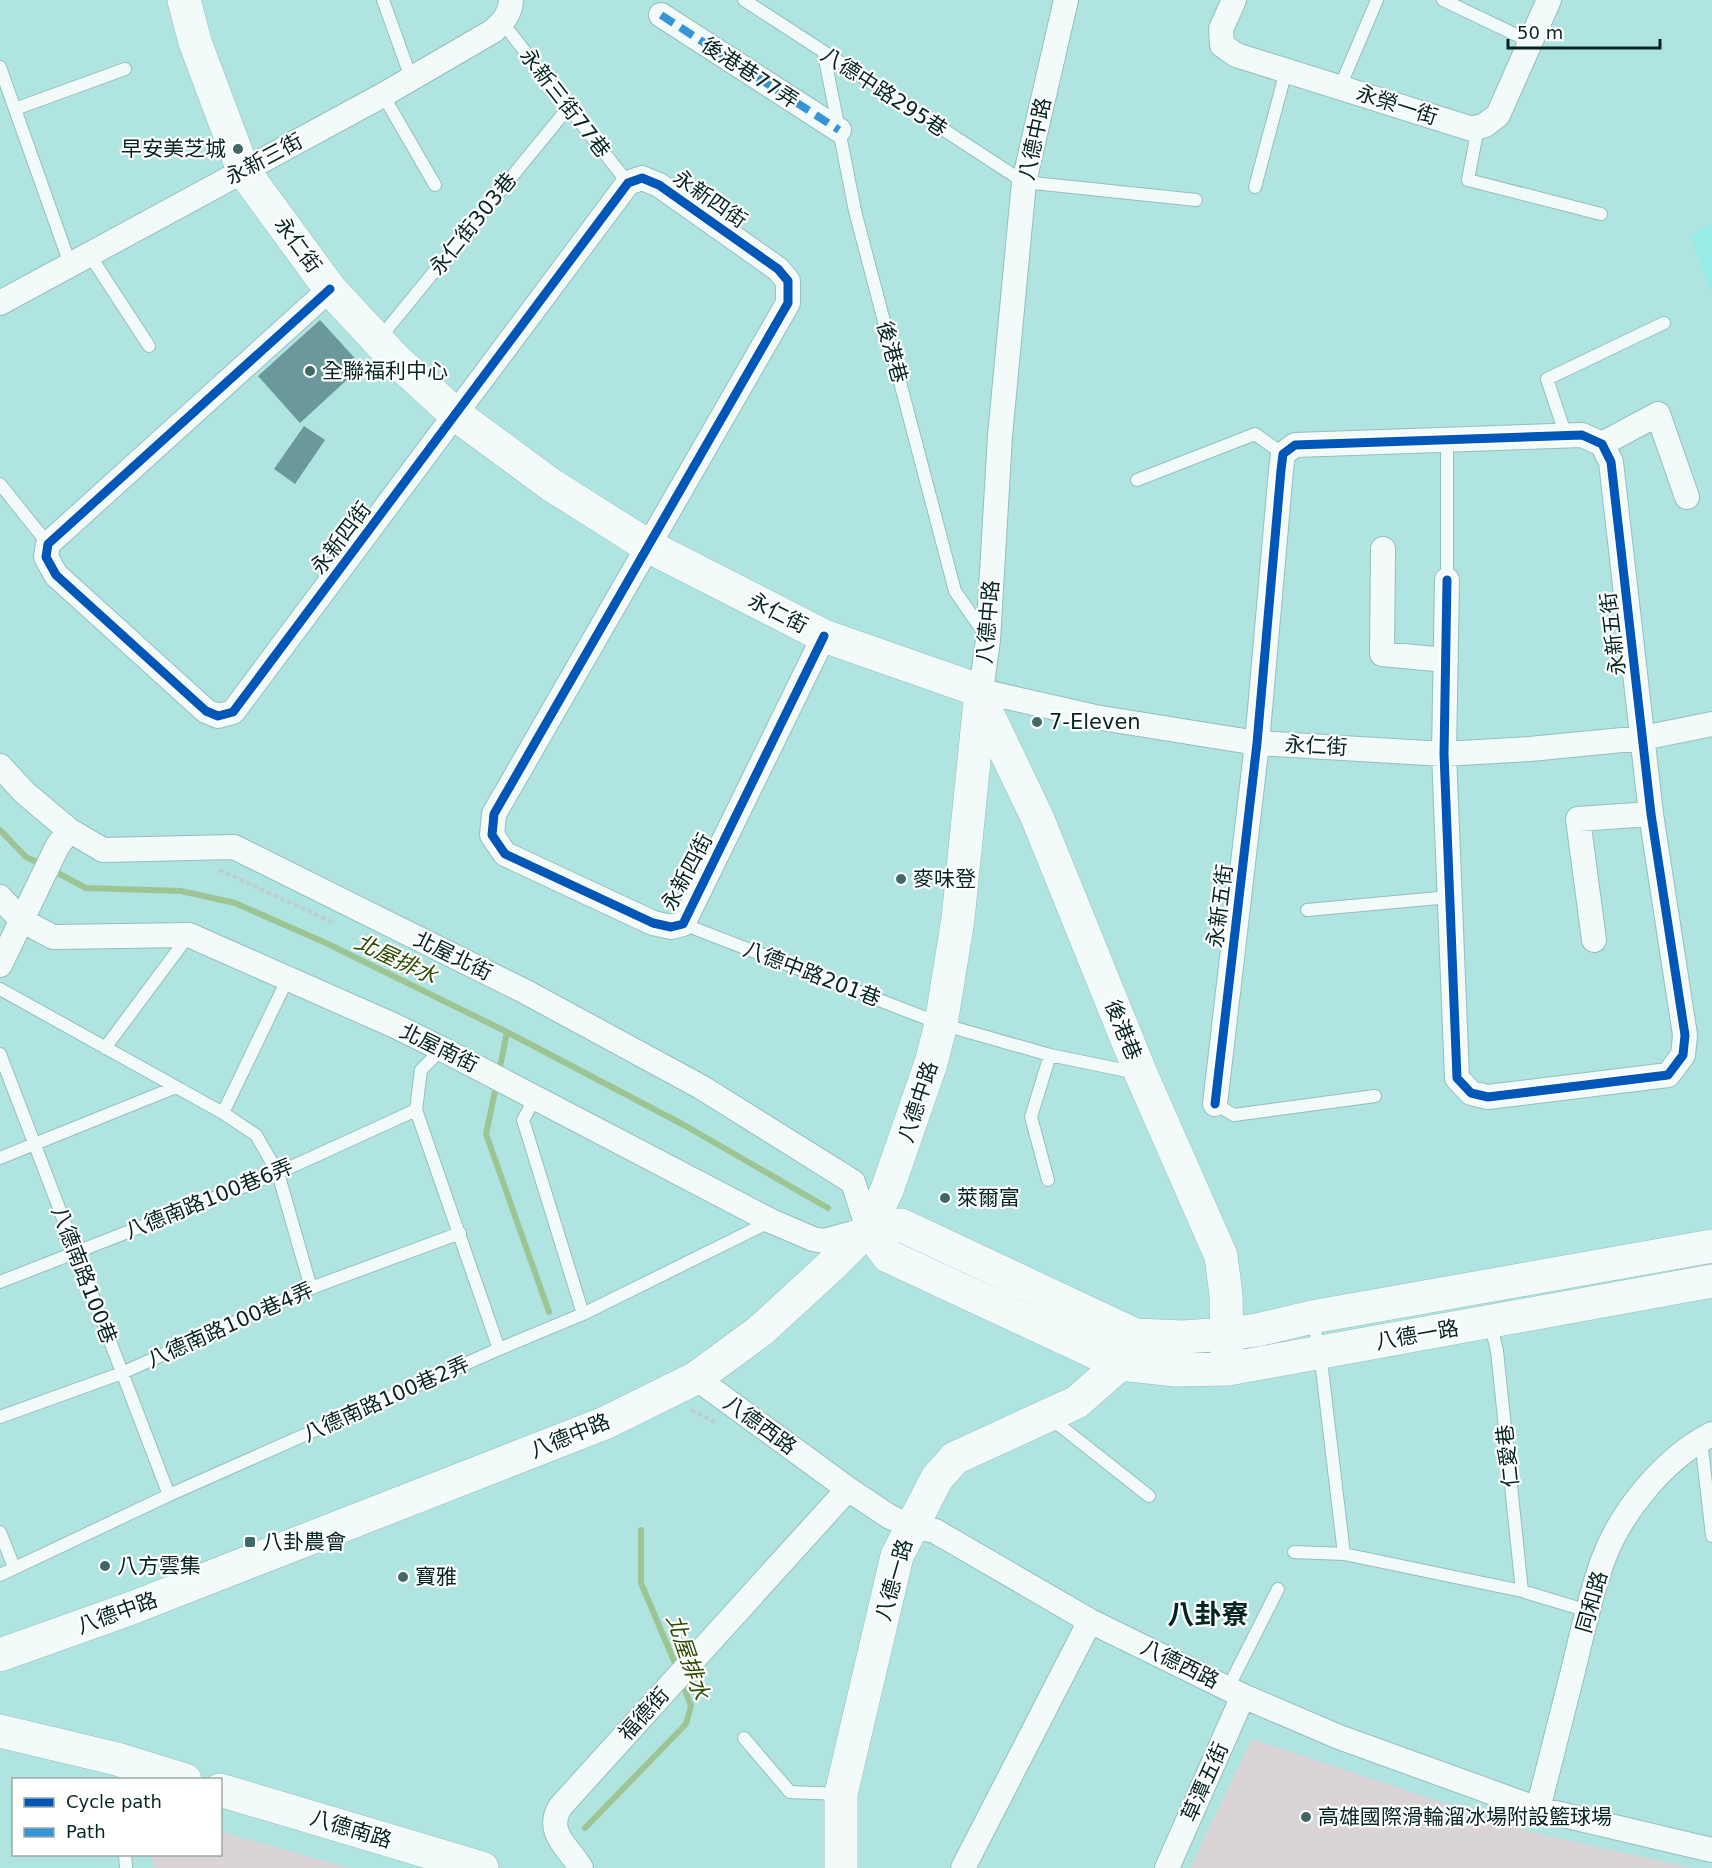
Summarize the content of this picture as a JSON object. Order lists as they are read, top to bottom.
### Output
{
  "streets": {
    "street": [
      "後港巷77弄",
      "永榮一街",
      "八德中路",
      "永新三街",
      "永新四街",
      "永仁街",
      "後港巷",
      "永新五街",
      "北屋北街",
      "北屋南街",
      "八德一路",
      "八德西路",
      "同和路",
      "福德街",
      "草潭五街",
      "八德南路"
    ],
    "lane": [
      "八德中路295巷",
      "永新三街77巷",
      "永仁街303巷",
      "八德中路201巷",
      "八德南路100巷6弄",
      "八德南路100巷",
      "八德南路100巷4弄",
      "八德南路100巷2弄",
      "仁愛巷"
    ]
  },
  "crossings": [
    ["後港巷77弄", "後港巷"],
    ["八德中路295巷", "八德中路"],
    ["八德中路295巷", "後港巷"],
    ["永新三街77巷", "永新三街"],
    ["永新三街77巷", "永新四街"],
    ["永新三街77巷", "永仁街303巷"],
    ["八德中路", "永仁街"],
    ["八德中路", "後港巷"],
    ["八德中路", "北屋北街"],
    ["八德中路", "八德中路201巷"],
    ["八德中路", "北屋南街"],
    ["八德中路", "八德一路"],
    ["八德中路", "八德西路"],
    ["永新三街", "永仁街"],
    ["永新四街", "永仁街"],
    ["永新四街", "八德中路201巷"],
    ["永仁街303巷", "永仁街"],
    ["永仁街", "後港巷"],
    ["永仁街", "永新五街"],
    ["後港巷", "八德中路201巷"],
    ["後港巷", "八德一路"],
    ["北屋北街", "北屋南街"],
    ["北屋北街", "八德一路"],
    ["北屋南街", "八德一路"],
    ["北屋南街", "八德南路100巷2弄"],
    ["八德南路100巷6弄", "八德南路100巷"],
    ["八德南路100巷", "八德南路100巷4弄"],
    ["八德南路100巷", "八德南路100巷2弄"],
    ["八德一路", "八德西路"],
    ["八德一路", "仁愛巷"],
    ["八德西路", "同和路"],
    ["八德西路", "福德街"],
    ["八德西路", "草潭五街"]
  ],
  "districts": ["八卦寮"],
  "water": ["北屋排水"],
  "places": {
    "other": [
      "早安美芝城",
      "全聯福利中心",
      "7-Eleven",
      "麥味登",
      "萊爾富",
      "八方雲集",
      "寶雅",
      "高雄國際滑輪溜冰場附設籃球場"
    ],
    "transit": ["八卦農會"]
  },
  "legend": ["Cycle path", "Path"],
  "scale_bar": "50 m"
}
